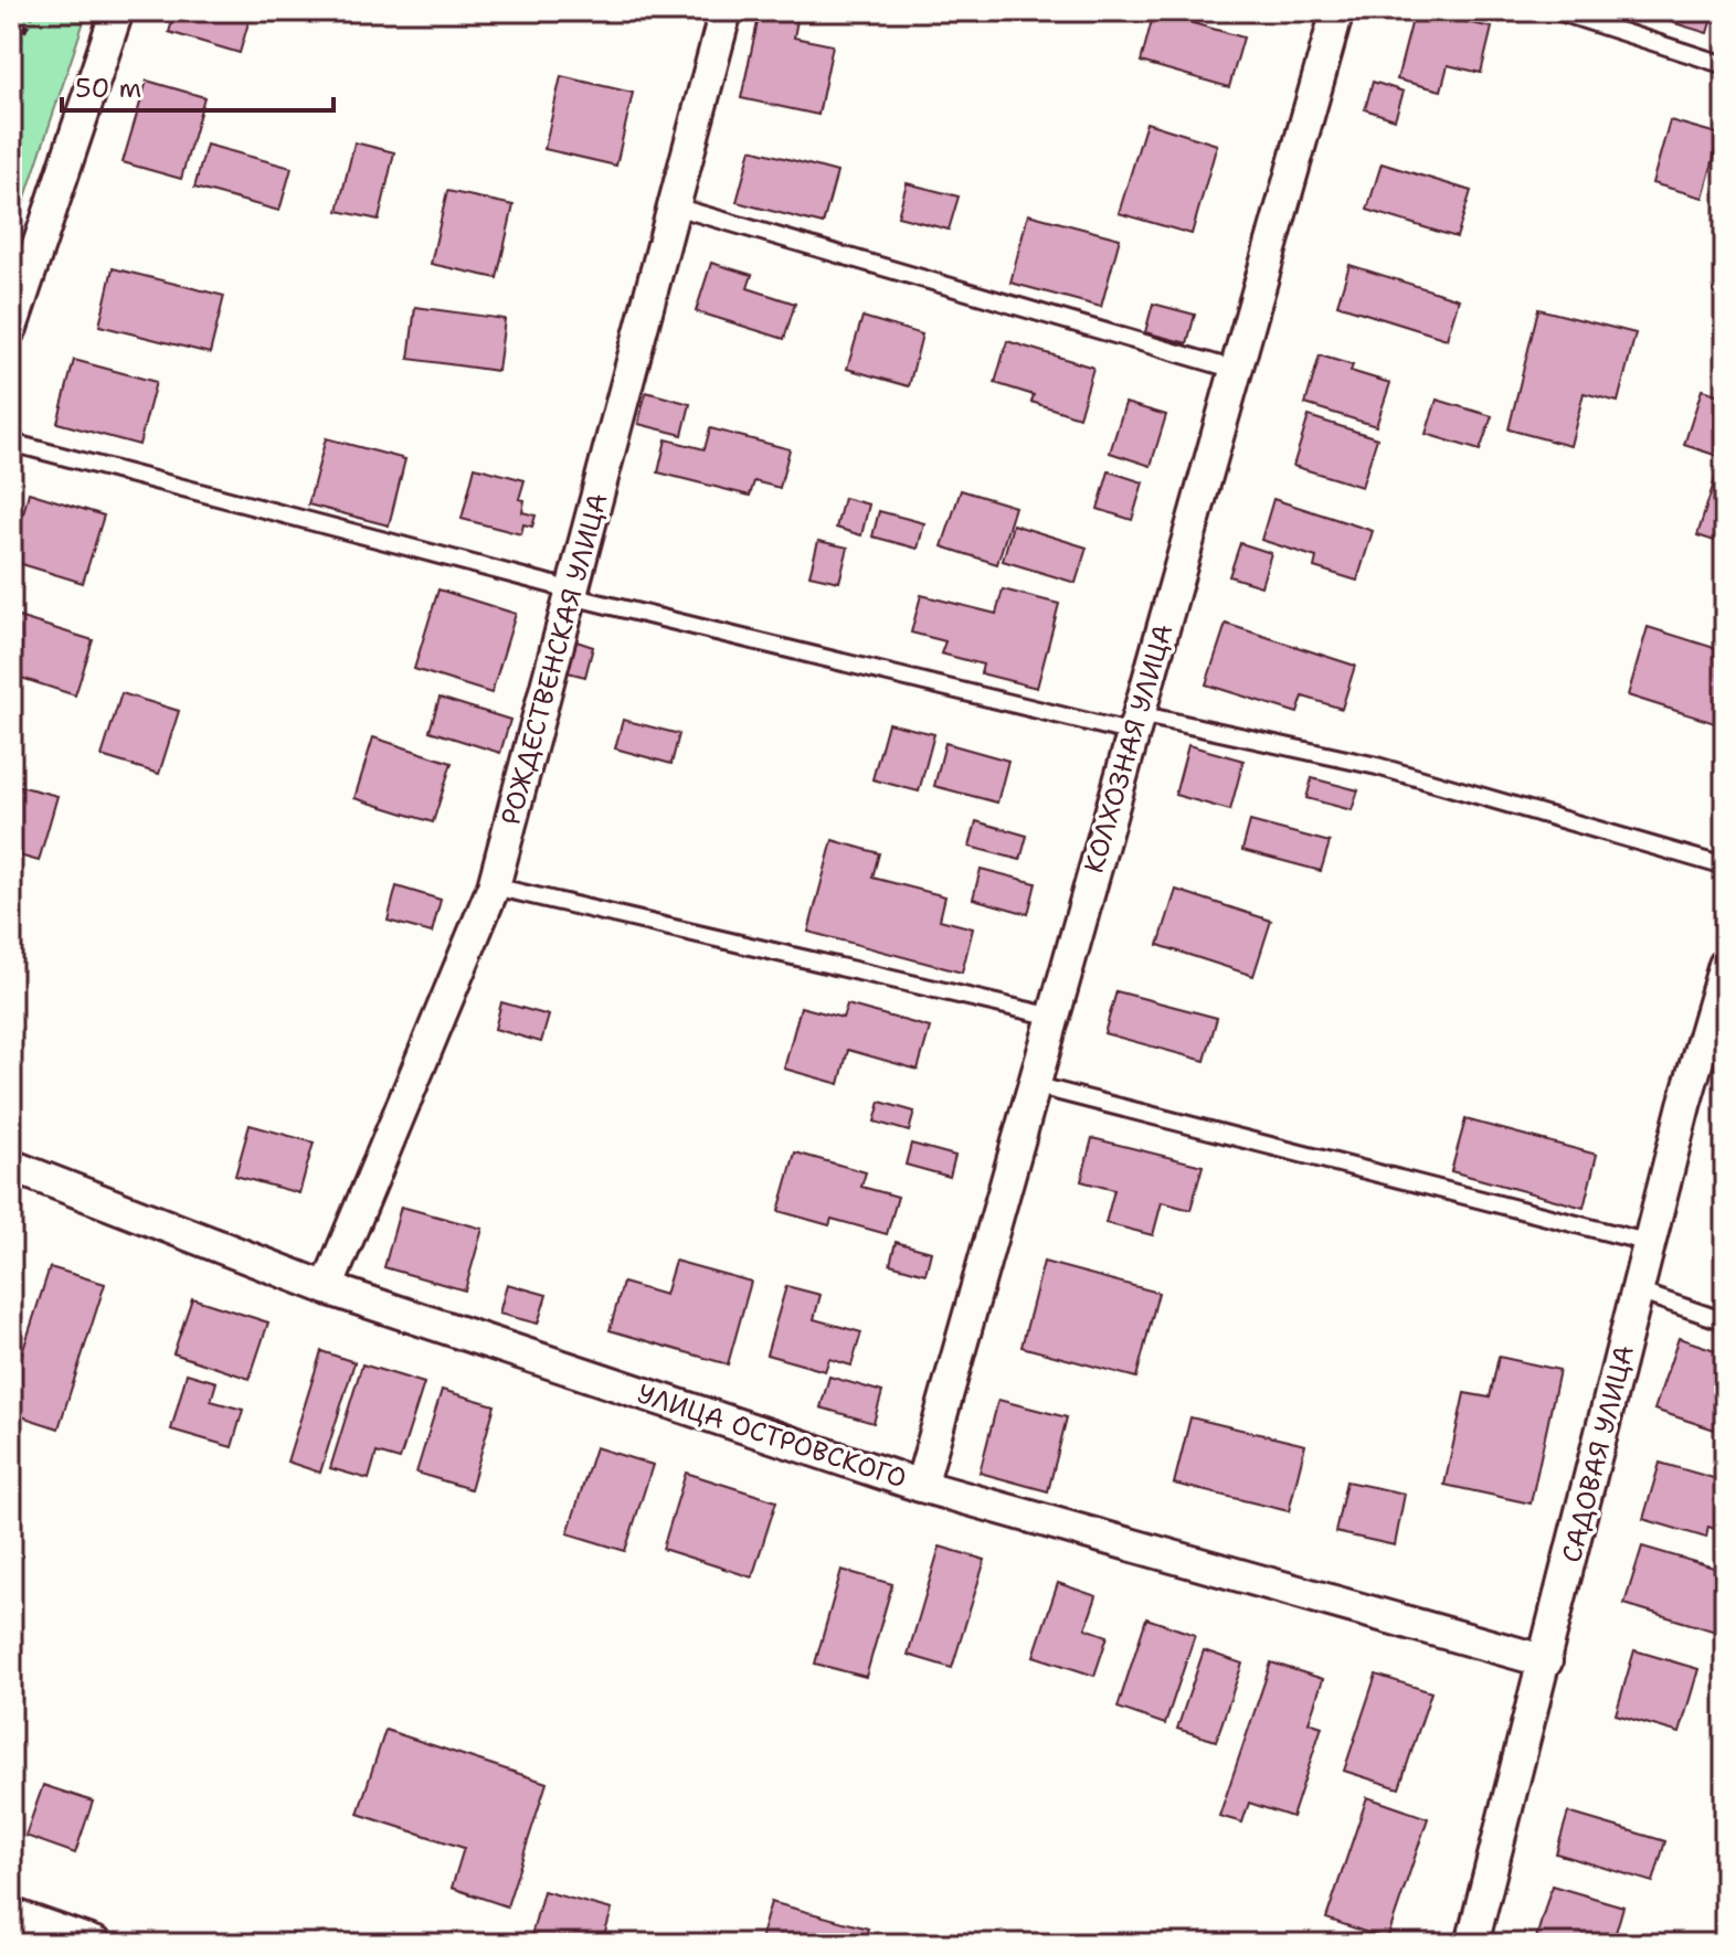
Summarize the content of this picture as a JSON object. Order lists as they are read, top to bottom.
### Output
{
  "streets": {
    "street": [
      "РОЖДЕСТВЕНСКАЯ УЛИЦА",
      "КОЛХОЗНАЯ УЛИЦА",
      "УЛИЦА ОСТРОВСКОГО",
      "САДОВАЯ УЛИЦА"
    ]
  },
  "crossings": [
    ["РОЖДЕСТВЕНСКАЯ УЛИЦА", "УЛИЦА ОСТРОВСКОГО"],
    ["КОЛХОЗНАЯ УЛИЦА", "УЛИЦА ОСТРОВСКОГО"],
    ["УЛИЦА ОСТРОВСКОГО", "САДОВАЯ УЛИЦА"]
  ],
  "scale_bar": "50 m"
}
